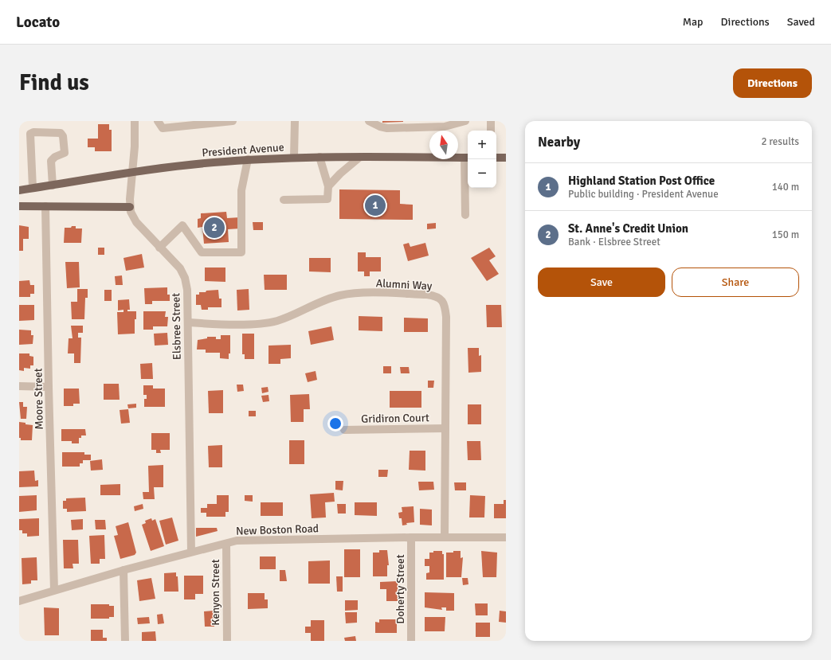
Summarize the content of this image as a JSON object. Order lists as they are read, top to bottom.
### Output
{
  "streets": {
    "main road": ["President Avenue"],
    "street": [
      "Alumni Way",
      "Elsbree Street",
      "Moore Street",
      "Gridiron Court",
      "New Boston Road",
      "Doherty Street",
      "Kenyon Street"
    ]
  },
  "crossings": [
    ["President Avenue", "Elsbree Street"],
    ["Alumni Way", "Elsbree Street"],
    ["Alumni Way", "Gridiron Court"],
    ["Alumni Way", "New Boston Road"],
    ["Elsbree Street", "New Boston Road"],
    ["Moore Street", "New Boston Road"],
    ["New Boston Road", "Doherty Street"],
    ["New Boston Road", "Kenyon Street"]
  ],
  "north": "top",
  "page": {
    "header": "Locato",
    "nav": ["Map", "Directions", "Saved"],
    "buttons": [
      "Directions",
      ["Save", "Share"]
    ],
    "title": "Find us",
    "heading": ["Nearby", "2 results"],
    "map_buttons": ["+", "−"],
    "list": [
      {
        "mark": "1",
        "name": "Highland Station Post Office",
        "note": "Public building · President Avenue",
        "value": "140 m"
      },
      {
        "mark": "2",
        "name": "St. Anne's Credit Union",
        "note": "Bank · Elsbree Street",
        "value": "150 m"
      }
    ],
    "pins": ["1", "2"]
  }
}
